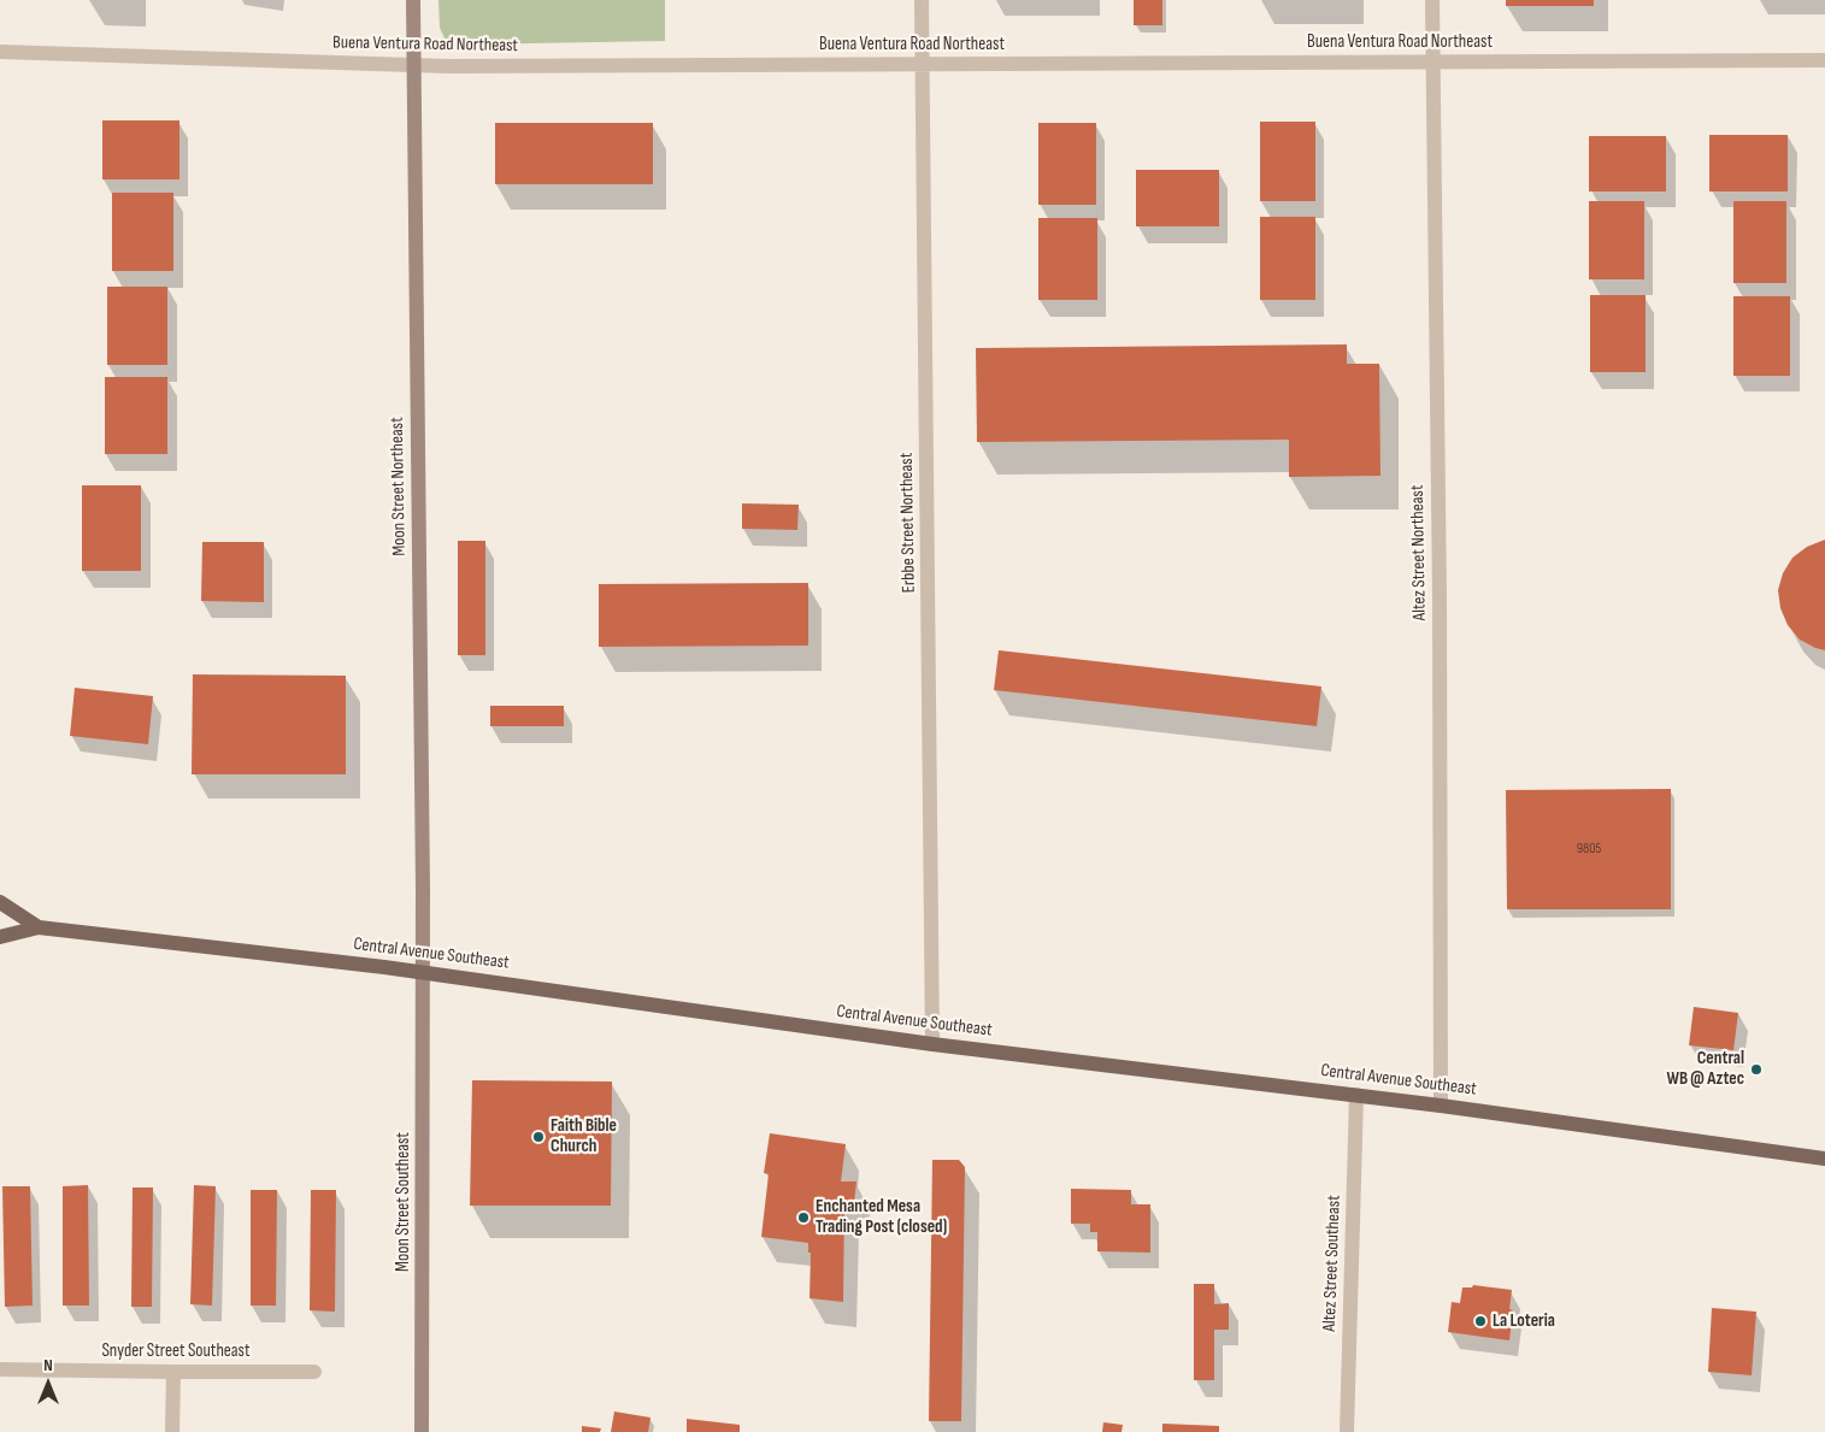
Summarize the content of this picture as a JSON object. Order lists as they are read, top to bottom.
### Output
{
  "streets": {
    "main road": ["Central Avenue Southeast"],
    "street": [
      "Buena Ventura Road Northeast",
      "Moon Street Northeast",
      "Erbbe Street Northeast",
      "Altez Street Northeast",
      "Moon Street Southeast",
      "Altez Street Southeast",
      "Snyder Street Southeast"
    ]
  },
  "crossings": [
    ["Buena Ventura Road Northeast", "Moon Street Northeast"],
    ["Buena Ventura Road Northeast", "Erbbe Street Northeast"],
    ["Buena Ventura Road Northeast", "Altez Street Northeast"],
    ["Moon Street Northeast", "Central Avenue Southeast"],
    ["Moon Street Northeast", "Moon Street Southeast"],
    ["Erbbe Street Northeast", "Central Avenue Southeast"],
    ["Altez Street Northeast", "Central Avenue Southeast"],
    ["Central Avenue Southeast", "Moon Street Southeast"],
    ["Central Avenue Southeast", "Altez Street Southeast"]
  ],
  "places": [
    "Central WB @ Aztec",
    "Faith Bible Church",
    "Enchanted Mesa Trading Post (closed)",
    "La Loteria"
  ],
  "house_numbers": ["9805"],
  "north": "top"
}
